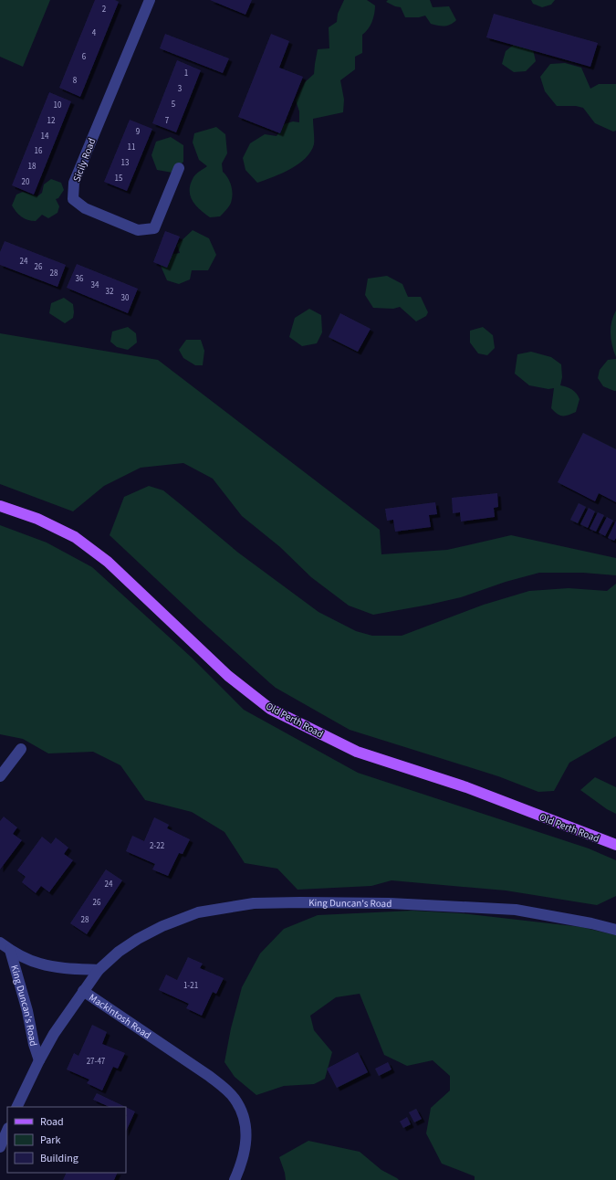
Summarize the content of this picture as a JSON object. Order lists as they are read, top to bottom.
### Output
{
  "streets": {
    "main road": ["Old Perth Road"],
    "street": ["Sicily Road", "King Duncan's Road", "Mackintosh Road"]
  },
  "crossings": [
    ["King Duncan's Road", "Mackintosh Road"]
  ],
  "house_numbers": [
    "2",
    "4",
    "6",
    "1",
    "8",
    "3",
    "5",
    "10",
    "12",
    "7",
    "9",
    "14",
    "11",
    "16",
    "13",
    "18",
    "15",
    "20",
    "24",
    "26",
    "28",
    "36",
    "34",
    "32",
    "30",
    "2-22",
    "24",
    "26",
    "28",
    "1-21",
    "27-47"
  ],
  "legend": ["Road", "Park", "Building"]
}
